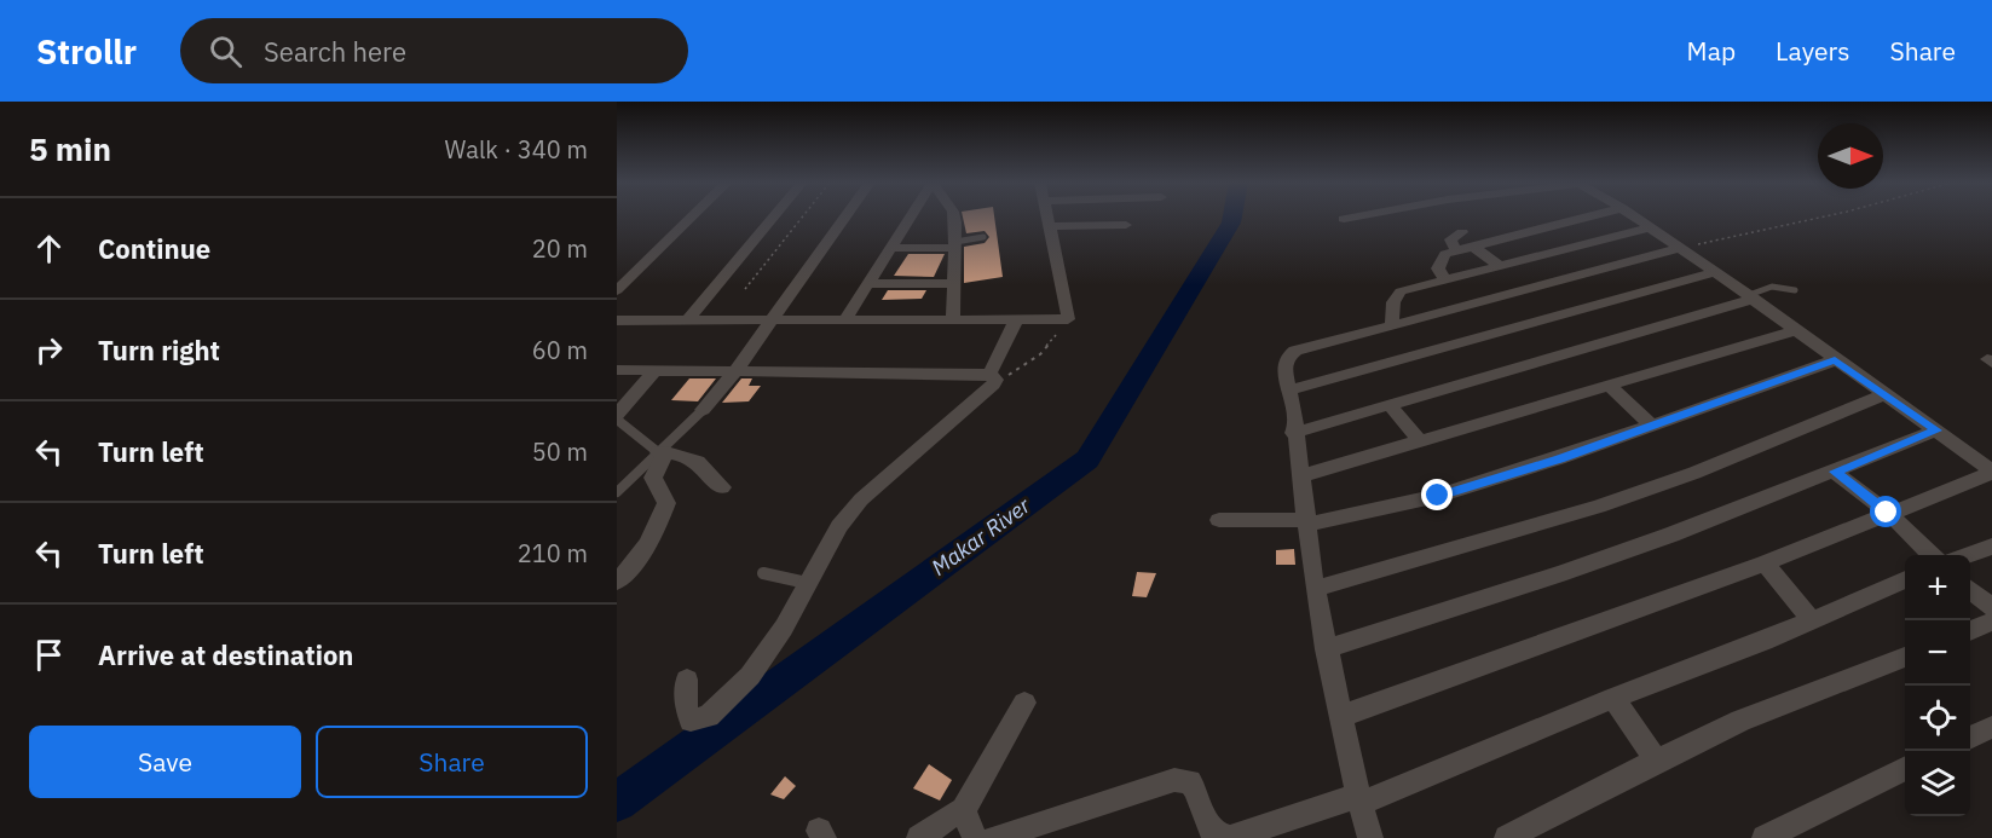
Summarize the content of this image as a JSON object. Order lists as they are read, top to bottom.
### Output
{
  "water": ["Makar River"],
  "north": "right",
  "page": {
    "header": "Strollr",
    "search": "Search here",
    "nav": ["Map", "Layers", "Share"],
    "heading": ["5 min", "Walk · 340 m"],
    "list": [
      ["Continue", "20 m"],
      ["Turn right", "60 m"],
      ["Turn left", "50 m"],
      ["Turn left", "210 m"],
      "Arrive at destination"
    ],
    "map_buttons": ["+", "−"],
    "buttons": ["Save", "Share"]
  }
}
